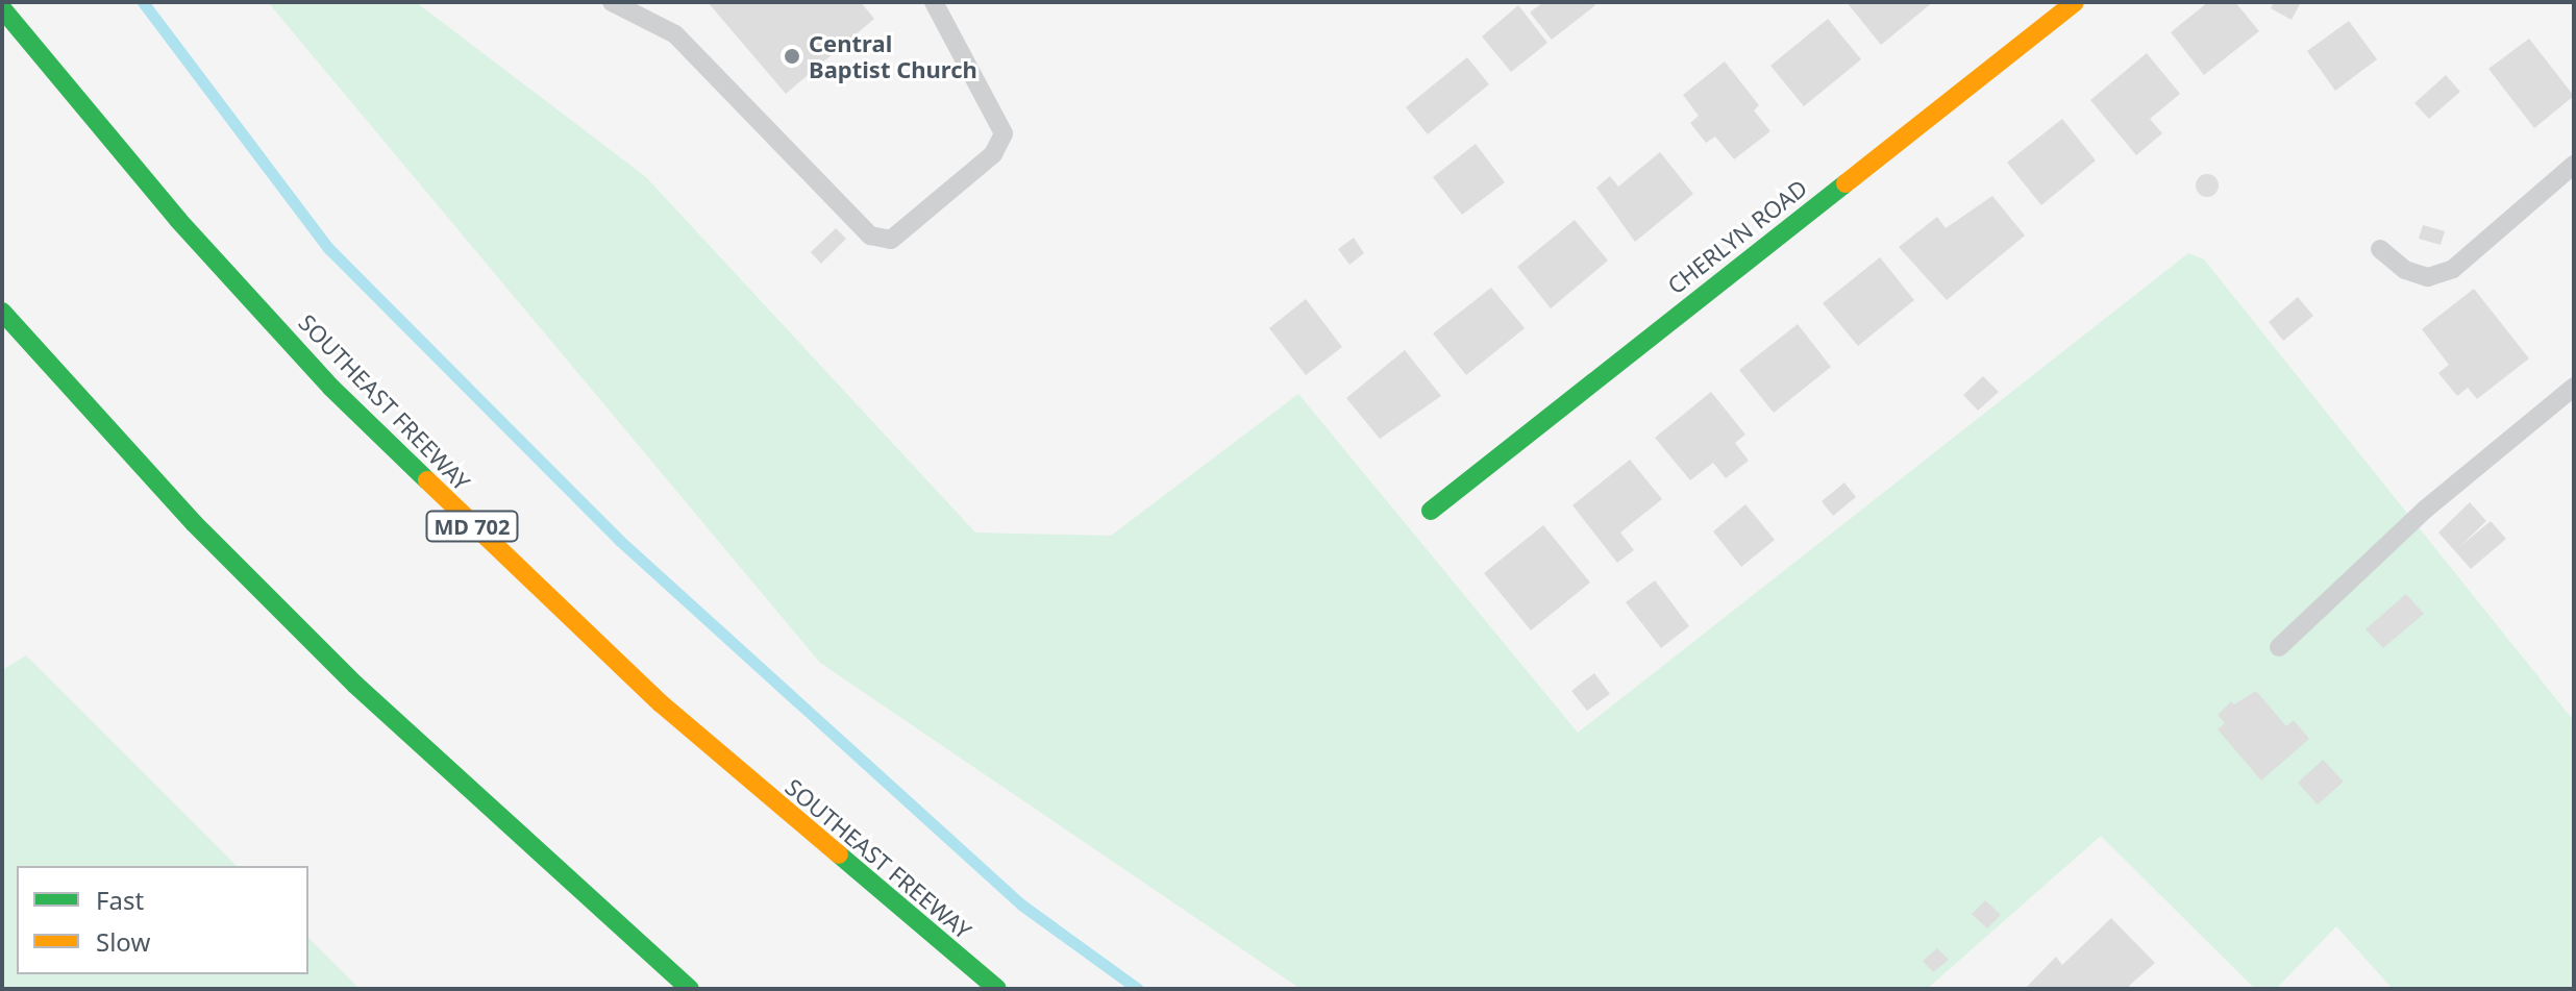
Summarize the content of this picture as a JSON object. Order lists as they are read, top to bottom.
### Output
{
  "streets": {
    "main road": ["CHERLYN ROAD", "SOUTHEAST FREEWAY", "MD 702"]
  },
  "places": ["Central Baptist Church"],
  "legend": ["Fast", "Slow"]
}
